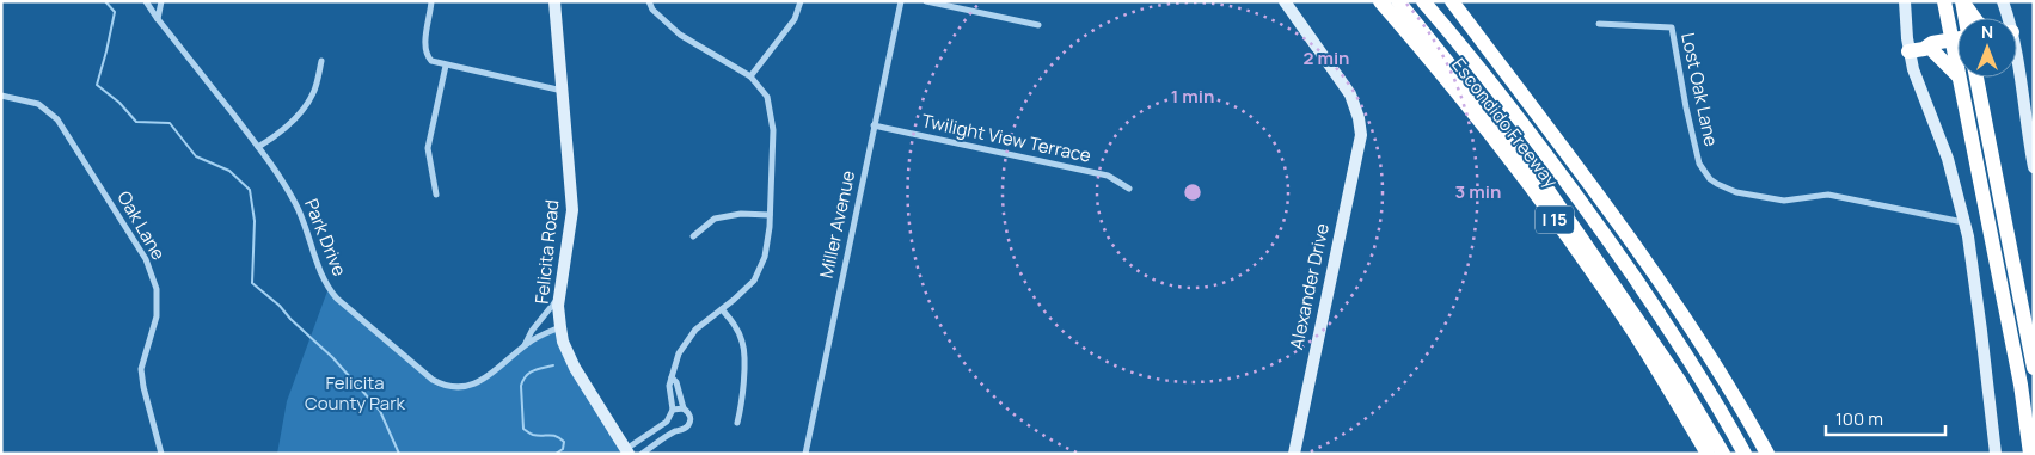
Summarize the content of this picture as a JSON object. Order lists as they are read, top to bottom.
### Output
{
  "streets": {
    "highway": ["Escondido Freeway", "I 15"],
    "street": [
      "Lost Oak Lane",
      "Twilight View Terrace",
      "Miller Avenue",
      "Oak Lane",
      "Park Drive",
      "Felicita Road",
      "Alexander Drive"
    ]
  },
  "crossings": [
    ["Twilight View Terrace", "Miller Avenue"],
    ["Park Drive", "Felicita Road"]
  ],
  "parks": ["Felicita County Park"],
  "scale_bar": "100 m",
  "north": "top",
  "rings": ["2 min", "1 min", "3 min"]
}
